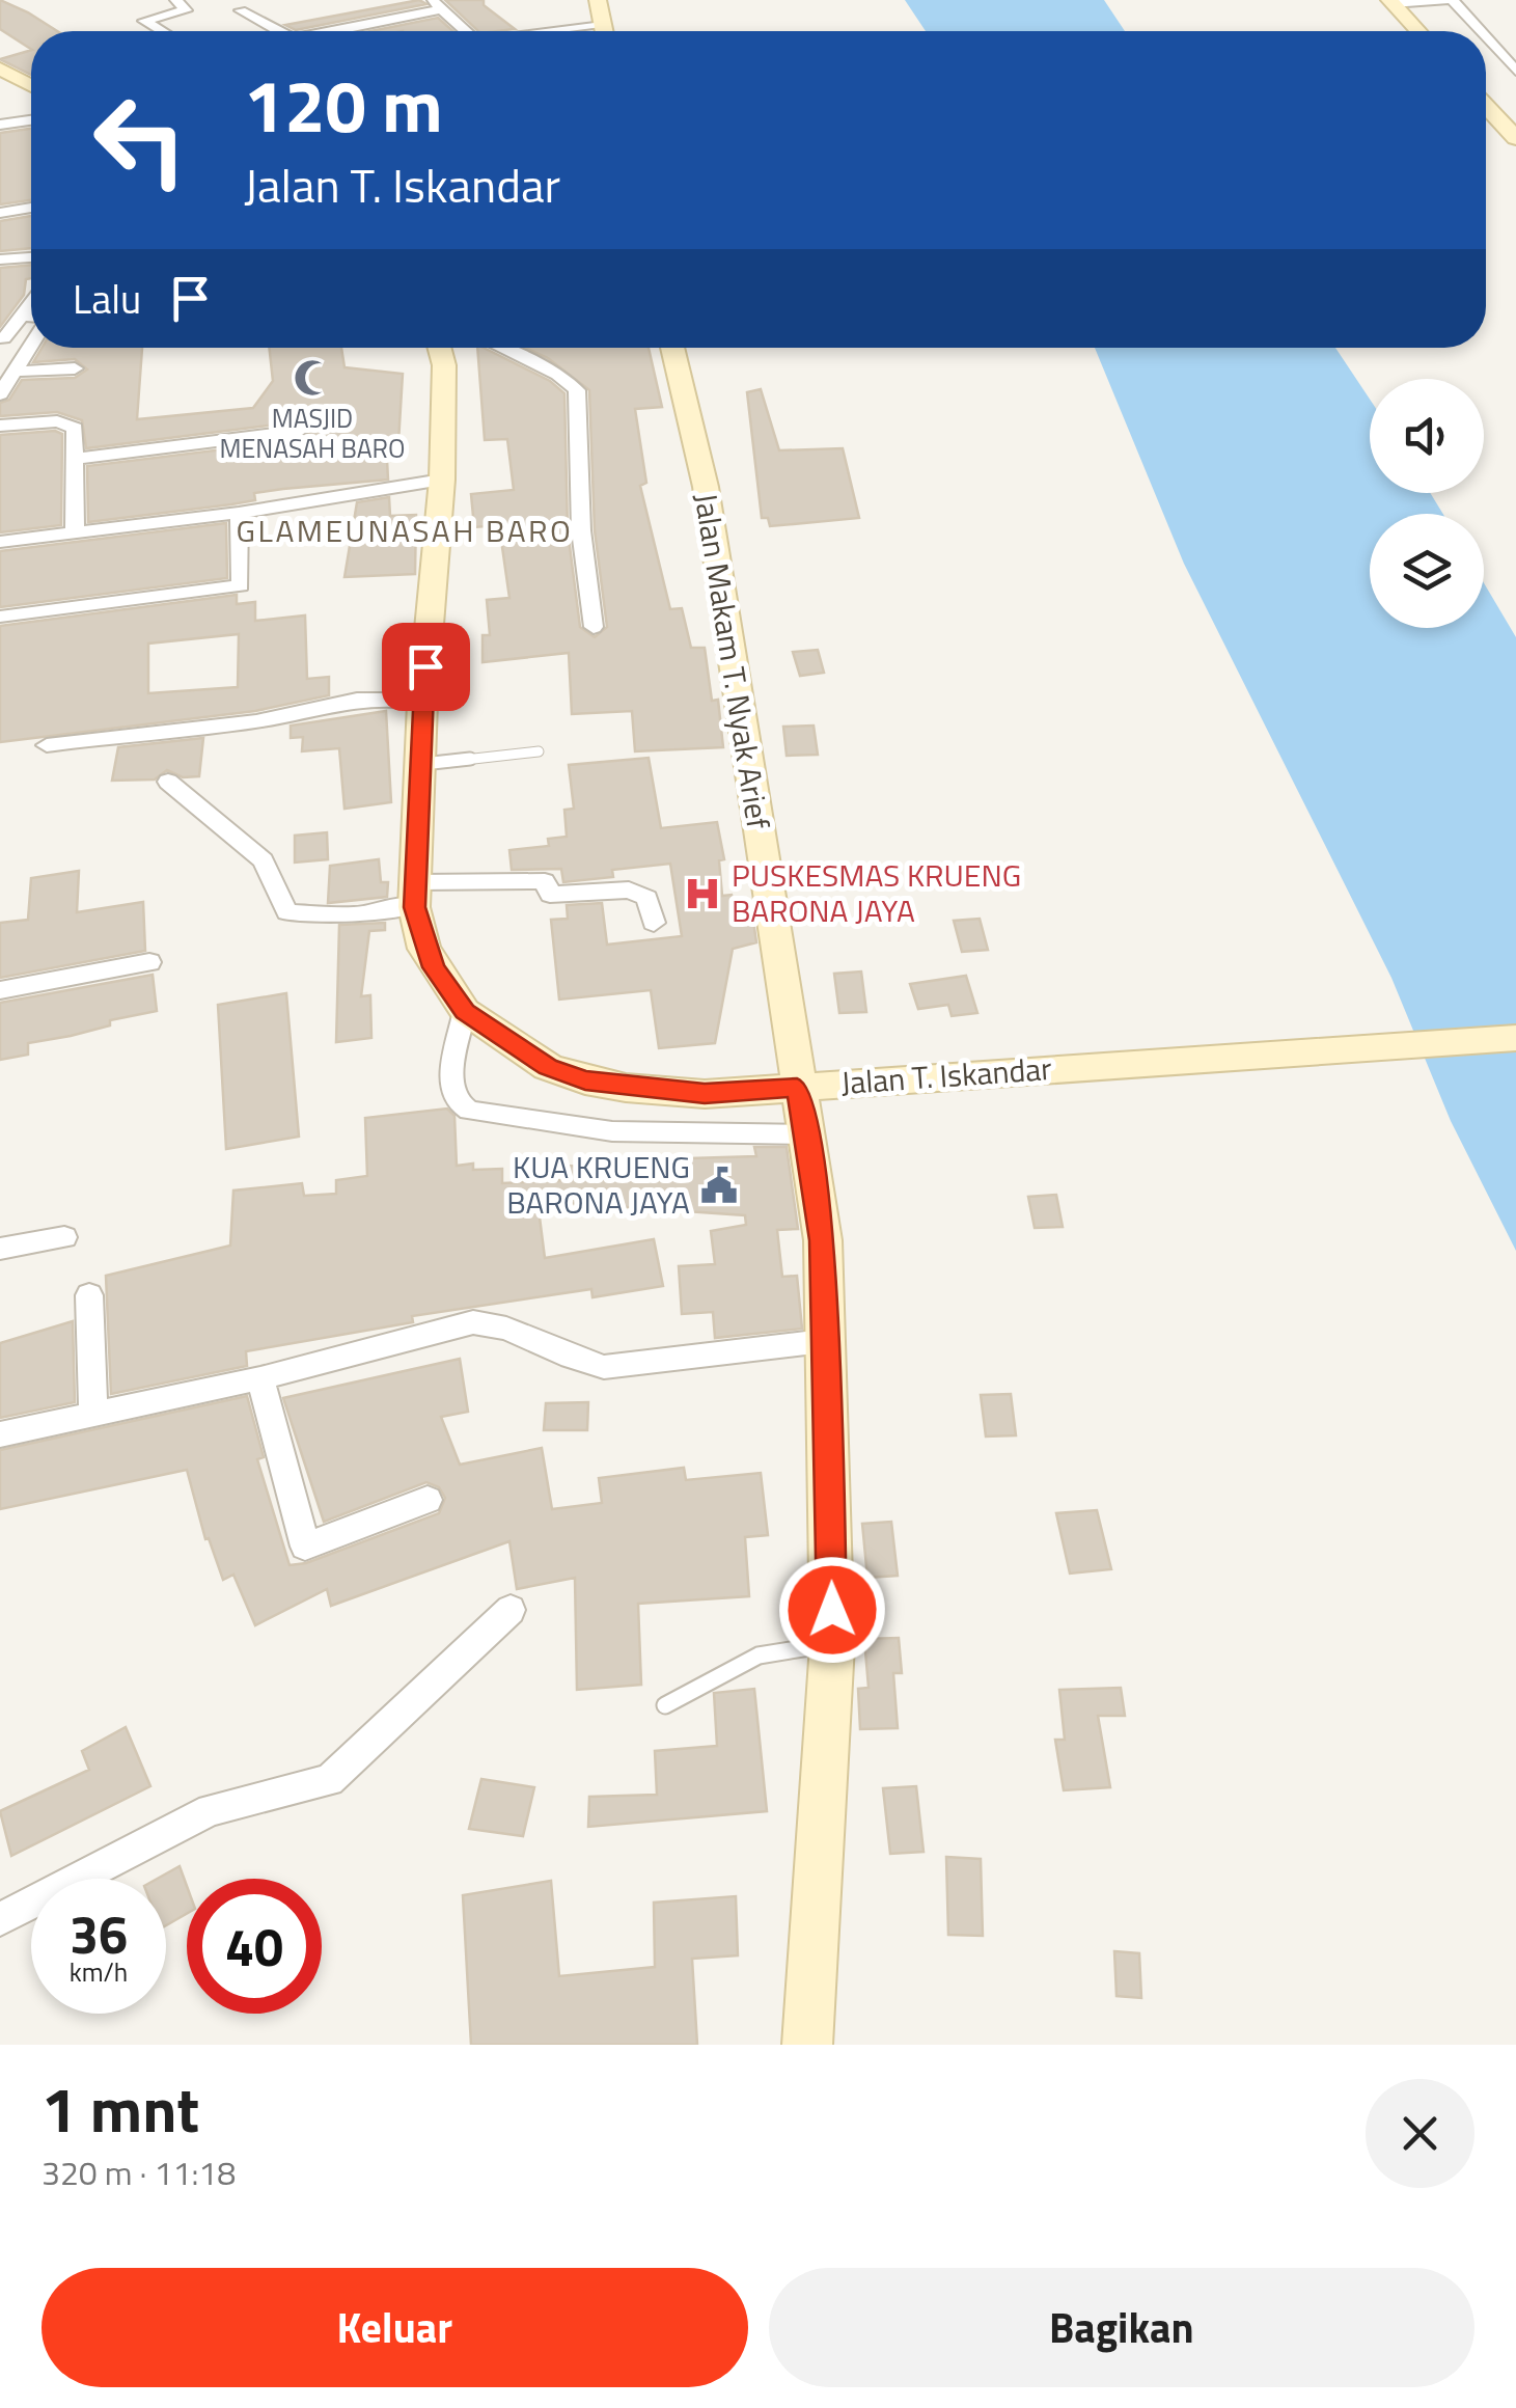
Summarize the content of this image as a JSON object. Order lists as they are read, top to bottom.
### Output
{
  "streets": {
    "street": ["Jalan Makam T. Nyak Arief", "Jalan T. Iskandar"]
  },
  "crossings": [
    ["Jalan Makam T. Nyak Arief", "Jalan T. Iskandar"]
  ],
  "districts": ["GLAMEUNASAH BARO"],
  "places": {
    "mosque": ["MASJID MENASAH BARO"],
    "hospital": ["PUSKESMAS KRUENG BARONA JAYA"],
    "public building": ["KUA KRUENG BARONA JAYA"]
  },
  "page": {
    "turn": ["120 m", "Jalan T. Iskandar"],
    "then": "Lalu",
    "speed": "36 km/h",
    "limit": "40",
    "heading": ["1 mnt", "320 m · 11:18"],
    "buttons": ["Keluar", "Bagikan"]
  }
}
